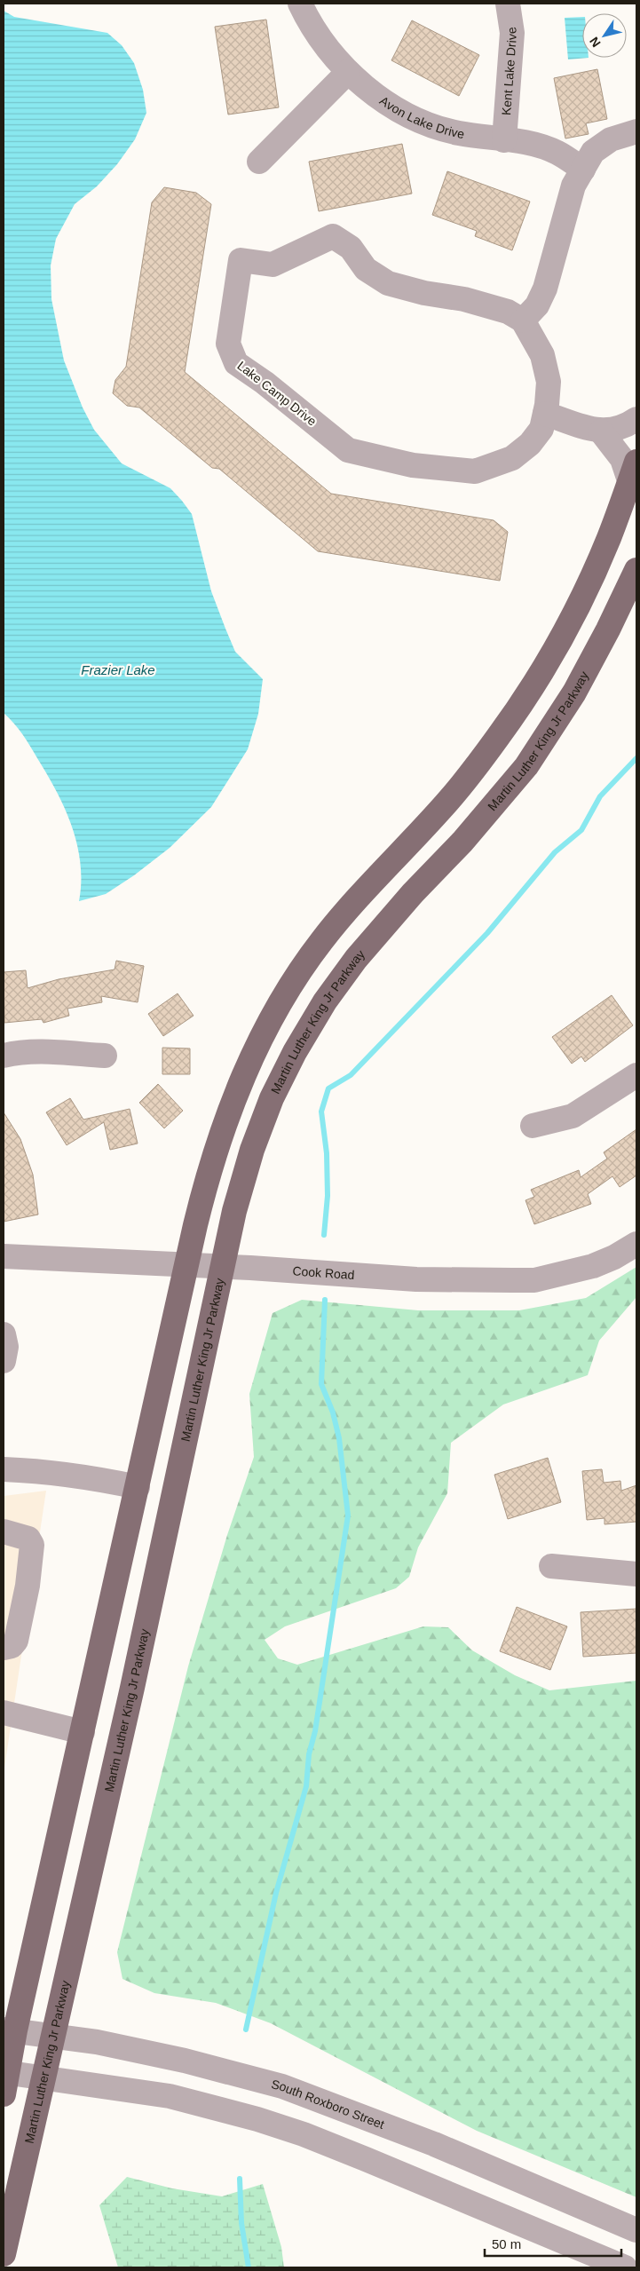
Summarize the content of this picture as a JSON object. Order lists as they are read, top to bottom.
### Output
{
  "streets": {
    "main road": ["Martin Luther King Jr Parkway"],
    "street": [
      "Kent Lake Drive",
      "Avon Lake Drive",
      "Lake Camp Drive",
      "Cook Road",
      "South Roxboro Street"
    ]
  },
  "crossings": [
    ["Kent Lake Drive", "Avon Lake Drive"],
    ["Martin Luther King Jr Parkway", "Cook Road"],
    ["Martin Luther King Jr Parkway", "South Roxboro Street"]
  ],
  "water": ["Frazier Lake"],
  "scale_bar": "50 m",
  "north": "bottom left"
}
